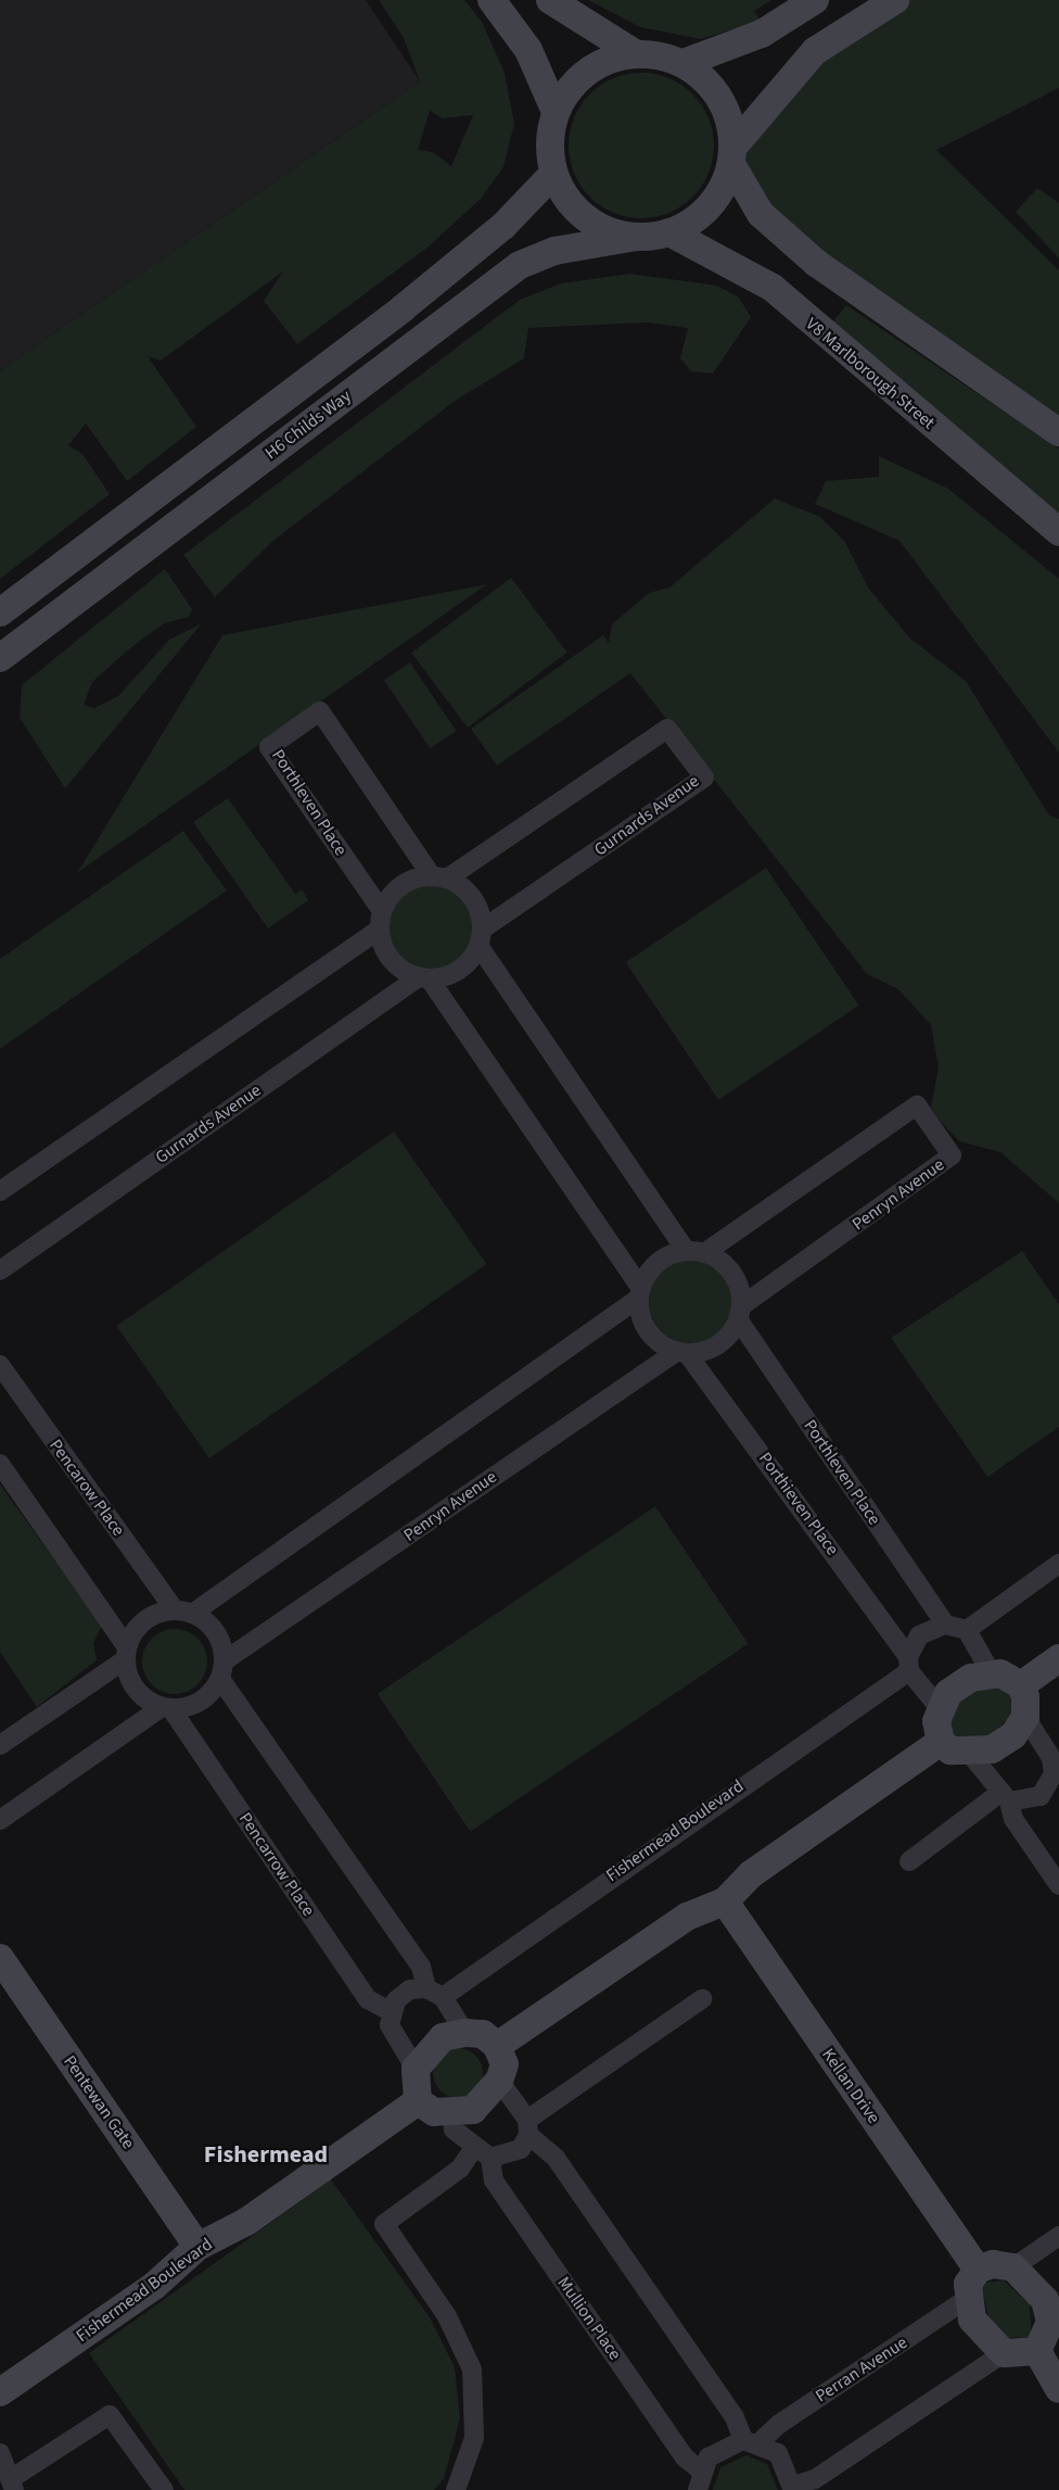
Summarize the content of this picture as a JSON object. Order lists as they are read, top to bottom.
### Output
{
  "streets": {
    "street": [
      "V8 Marlborough Street",
      "H6 Childs Way",
      "Porthleven Place",
      "Gurnards Avenue",
      "Penryn Avenue",
      "Pencarow Place",
      "Porthieven Place",
      "Fishermead Boulevard",
      "Pencarrow Place",
      "Kellan Drive",
      "Pentewan Gate",
      "Mullion Place",
      "Perran Avenue"
    ]
  },
  "crossings": [
    ["V8 Marlborough Street", "H6 Childs Way"],
    ["Porthleven Place", "Gurnards Avenue"],
    ["Porthleven Place", "Penryn Avenue"],
    ["Porthleven Place", "Porthieven Place"],
    ["Porthleven Place", "Fishermead Boulevard"],
    ["Penryn Avenue", "Pencarow Place"],
    ["Penryn Avenue", "Porthieven Place"],
    ["Penryn Avenue", "Pencarrow Place"],
    ["Pencarow Place", "Pencarrow Place"],
    ["Porthieven Place", "Fishermead Boulevard"],
    ["Fishermead Boulevard", "Pencarrow Place"],
    ["Fishermead Boulevard", "Pentewan Gate"],
    ["Kellan Drive", "Perran Avenue"],
    ["Mullion Place", "Perran Avenue"]
  ],
  "districts": ["Fishermead"]
}
